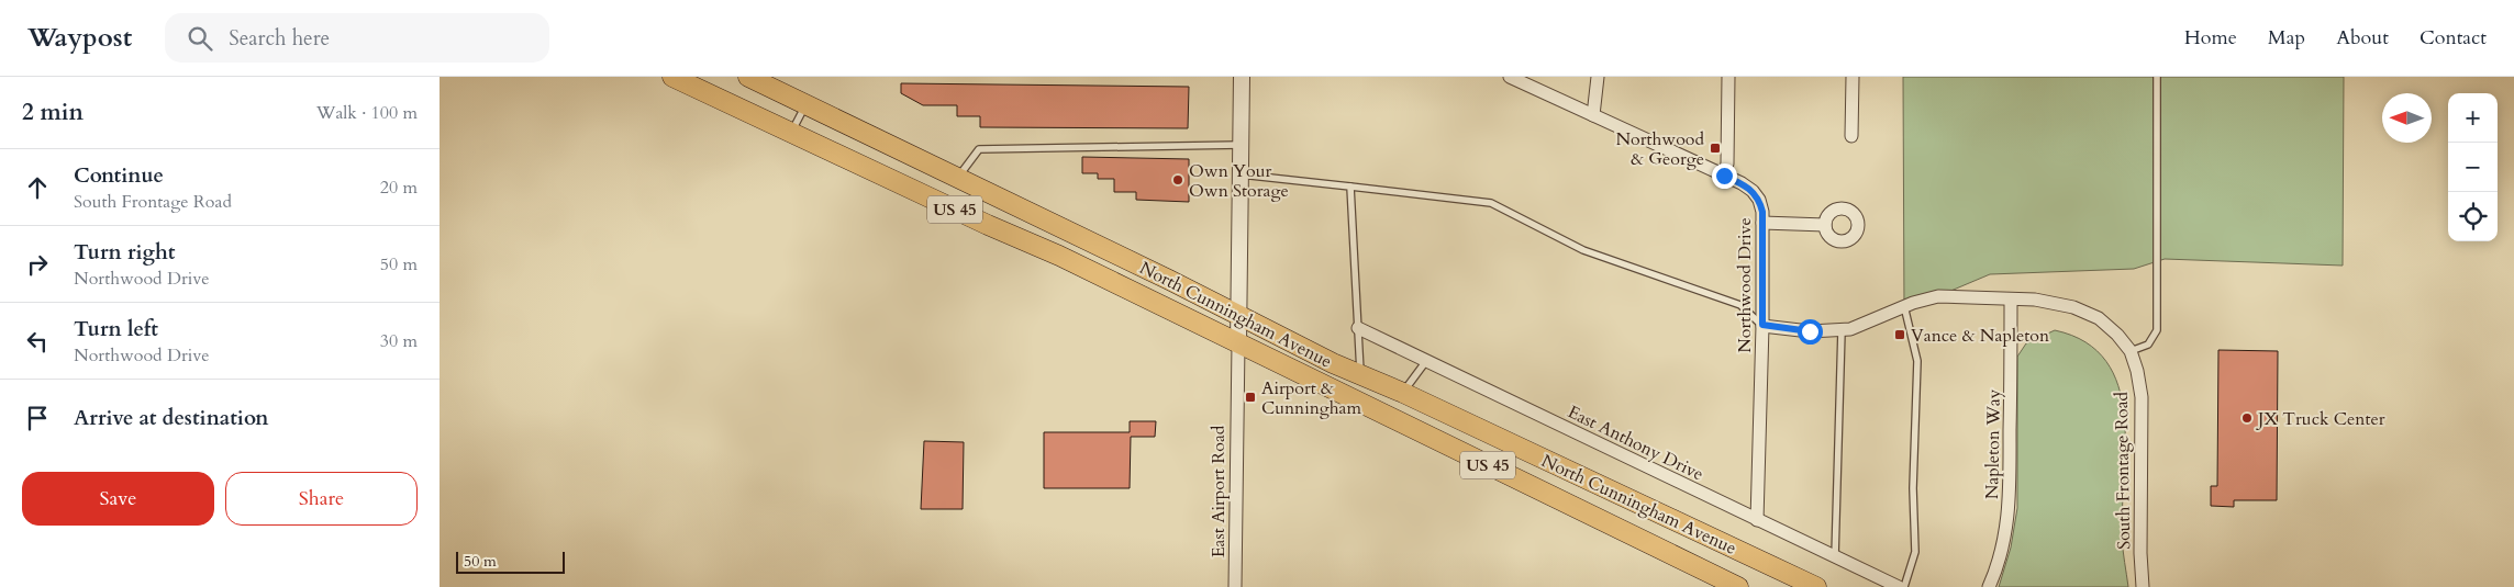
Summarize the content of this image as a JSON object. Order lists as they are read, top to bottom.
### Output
{
  "streets": {
    "main road": ["US 45", "North Cunningham Avenue"],
    "street": [
      "Northwood Drive",
      "East Anthony Drive",
      "Napleton Way",
      "South Frontage Road",
      "East Airport Road"
    ]
  },
  "crossings": [
    ["Northwood Drive", "East Anthony Drive"],
    ["Northwood Drive", "South Frontage Road"],
    ["North Cunningham Avenue", "East Airport Road"],
    ["Napleton Way", "South Frontage Road"]
  ],
  "places": {
    "transit": ["Northwood & George", "Vance & Napleton", "Airport & Cunningham"],
    "other": ["Own Your Own Storage", "JX Truck Center"]
  },
  "scale_bar": "50 m",
  "north": "left",
  "page": {
    "header": "Waypost",
    "search": "Search here",
    "nav": [
      "Home",
      "Map",
      "About",
      "Contact"
    ],
    "heading": ["2 min", "Walk · 100 m"],
    "map_buttons": ["+", "−"],
    "list": [
      ["Continue", "South Frontage Road", "20 m"],
      ["Turn right", "Northwood Drive", "50 m"],
      ["Turn left", "Northwood Drive", "30 m"],
      "Arrive at destination"
    ],
    "buttons": ["Save", "Share"],
    "scale": "50 m"
  }
}
